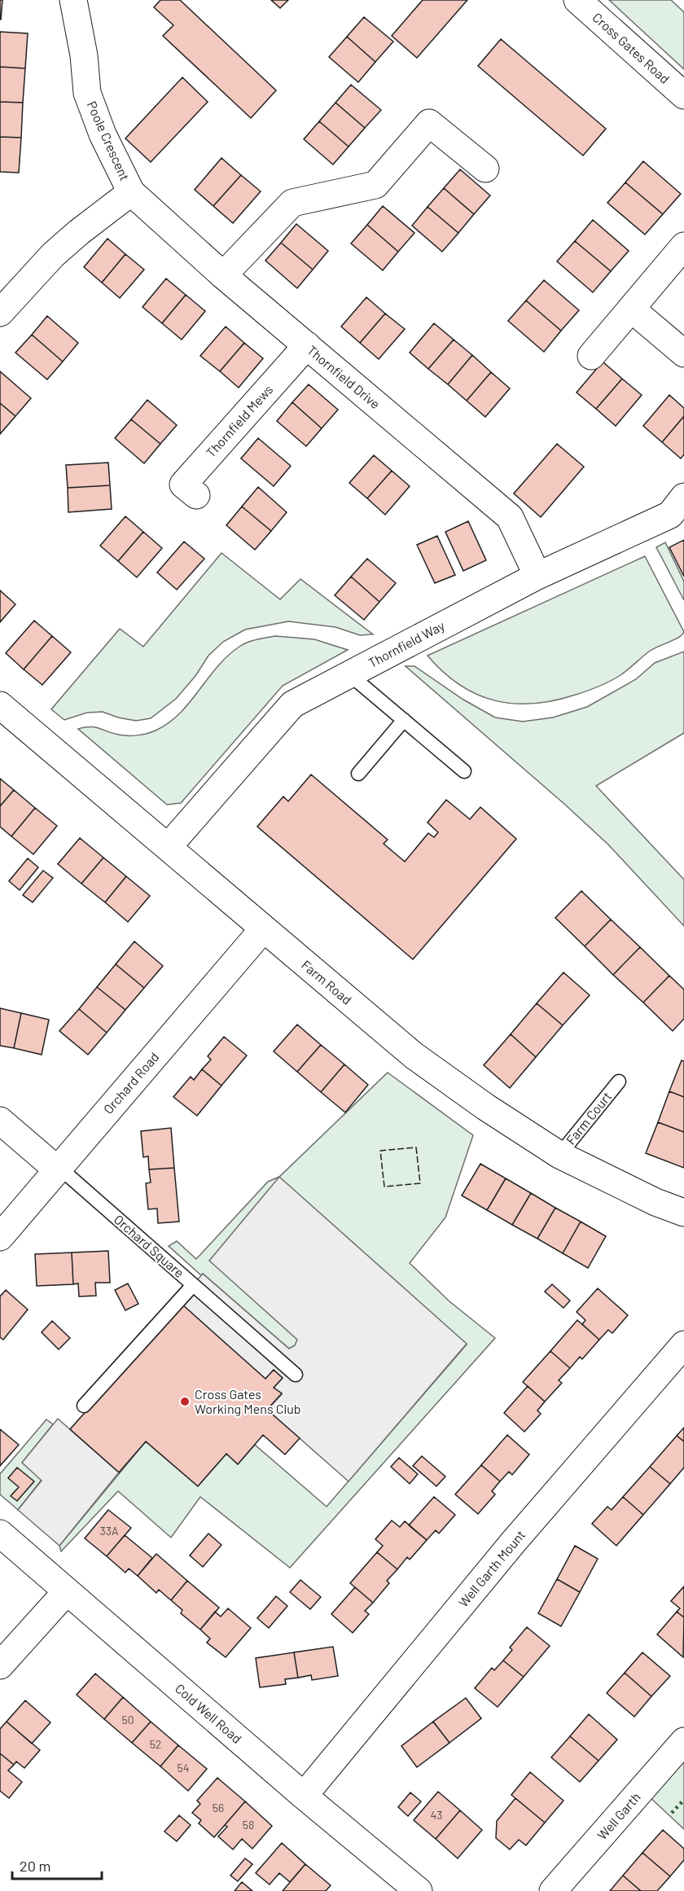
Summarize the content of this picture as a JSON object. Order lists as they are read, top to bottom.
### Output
{
  "streets": {
    "street": [
      "Cross Gates Road",
      "Poole Crescent",
      "Thornfield Drive",
      "Thornfield Mews",
      "Thornfield Way",
      "Farm Road",
      "Orchard Road",
      "Orchard Square",
      "Well Garth Mount",
      "Cold Well Road",
      "Well Garth"
    ],
    "lane": ["Farm Court"]
  },
  "crossings": [
    ["Poole Crescent", "Thornfield Drive"],
    ["Thornfield Drive", "Thornfield Mews"],
    ["Thornfield Drive", "Thornfield Way"],
    ["Thornfield Way", "Farm Road"],
    ["Farm Road", "Orchard Road"],
    ["Farm Road", "Farm Court"],
    ["Orchard Road", "Orchard Square"],
    ["Well Garth Mount", "Cold Well Road"]
  ],
  "places": ["Cross Gates Working Mens Club"],
  "house_numbers": [
    "33A",
    "50",
    "52",
    "54",
    "56",
    "43",
    "58"
  ],
  "scale_bar": "20 m"
}
